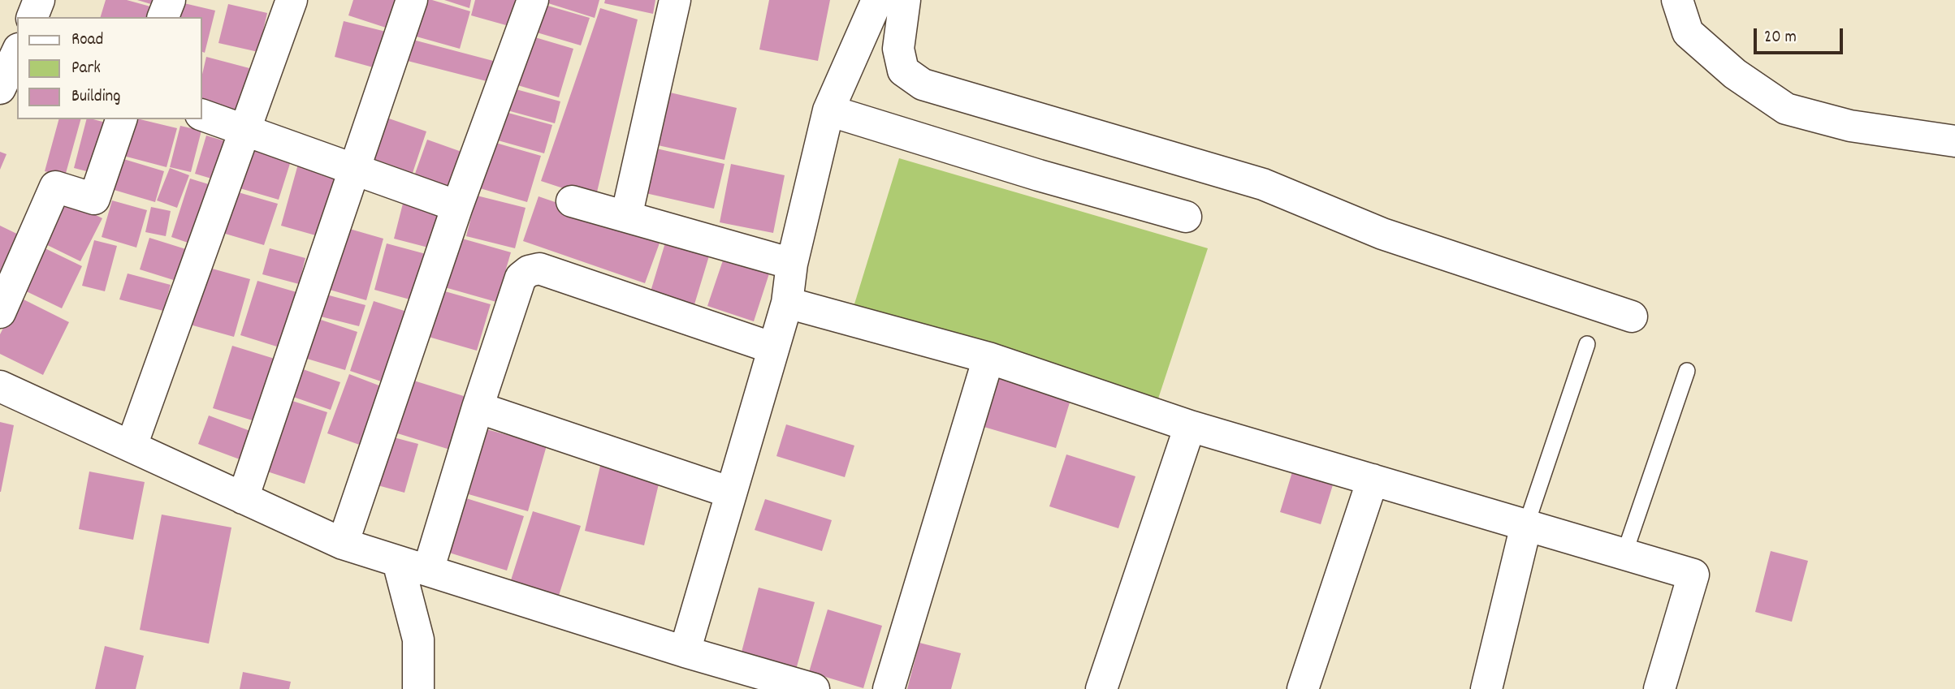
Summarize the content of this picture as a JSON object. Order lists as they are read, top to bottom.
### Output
{
  "legend": ["Road", "Park", "Building"],
  "scale_bar": "20 m"
}
